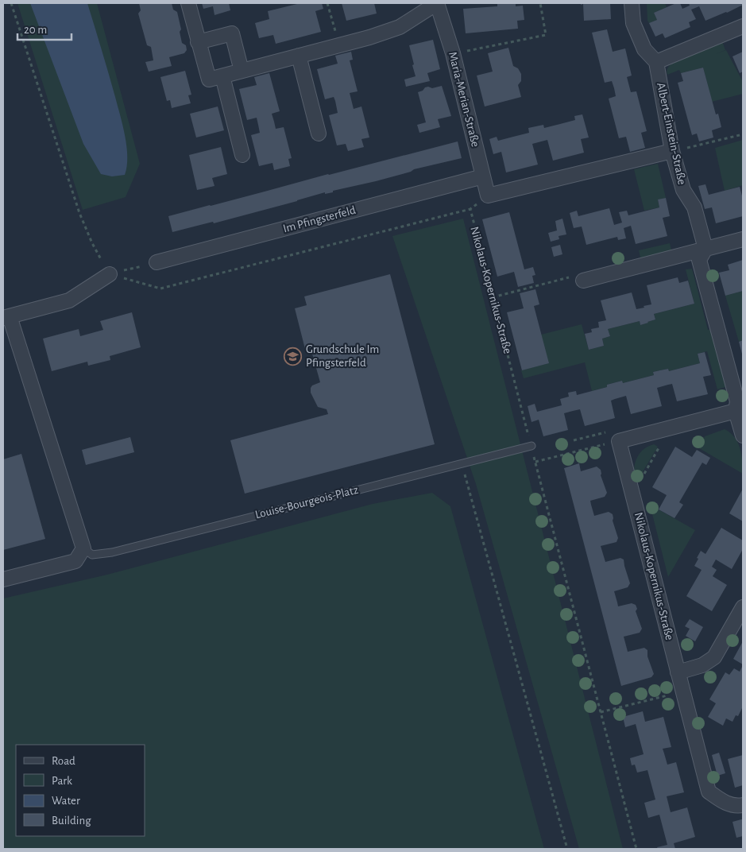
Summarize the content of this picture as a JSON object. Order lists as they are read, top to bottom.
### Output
{
  "streets": {
    "street": [
      "Maria-Merian-Straße",
      "Albert-Einstein-Straße",
      "Im Pfingsterfeld",
      "Nikolaus-Kopernikus-Straße"
    ],
    "lane": ["Louise-Bourgeois-Platz"]
  },
  "crossings": [
    ["Maria-Merian-Straße", "Im Pfingsterfeld"],
    ["Maria-Merian-Straße", "Nikolaus-Kopernikus-Straße"],
    ["Nikolaus-Kopernikus-Straße", "Louise-Bourgeois-Platz"]
  ],
  "places": {
    "school or university": ["Grundschule Im Pfingsterfeld"]
  },
  "legend": [
    "Road",
    "Park",
    "Water",
    "Building"
  ],
  "scale_bar": "20 m"
}
